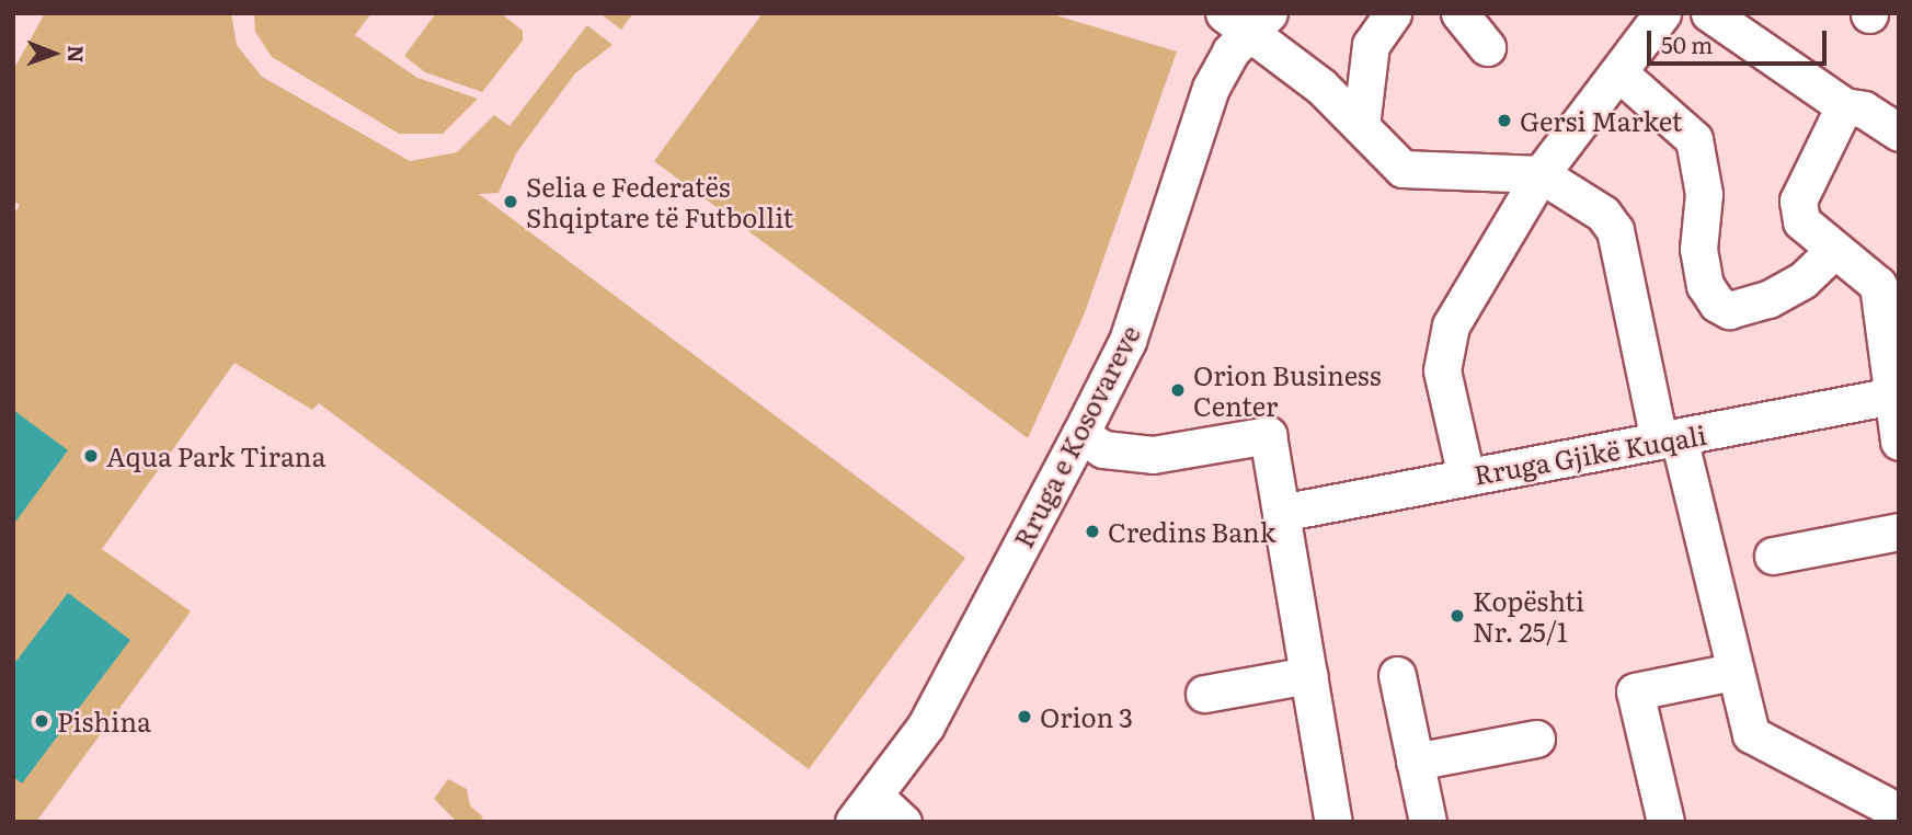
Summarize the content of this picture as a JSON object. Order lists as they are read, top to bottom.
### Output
{
  "streets": {
    "street": ["Rruga e Kosovareve", "Rruga Gjikë Kuqali"]
  },
  "places": [
    "Gersi Market",
    "Selia e Federatës Shqiptare të Futbollit",
    "Orion Business Center",
    "Aqua Park Tirana",
    "Credins Bank",
    "Kopështi Nr. 25/1",
    "Orion 3",
    "Pishina"
  ],
  "scale_bar": "50 m",
  "north": "right"
}
